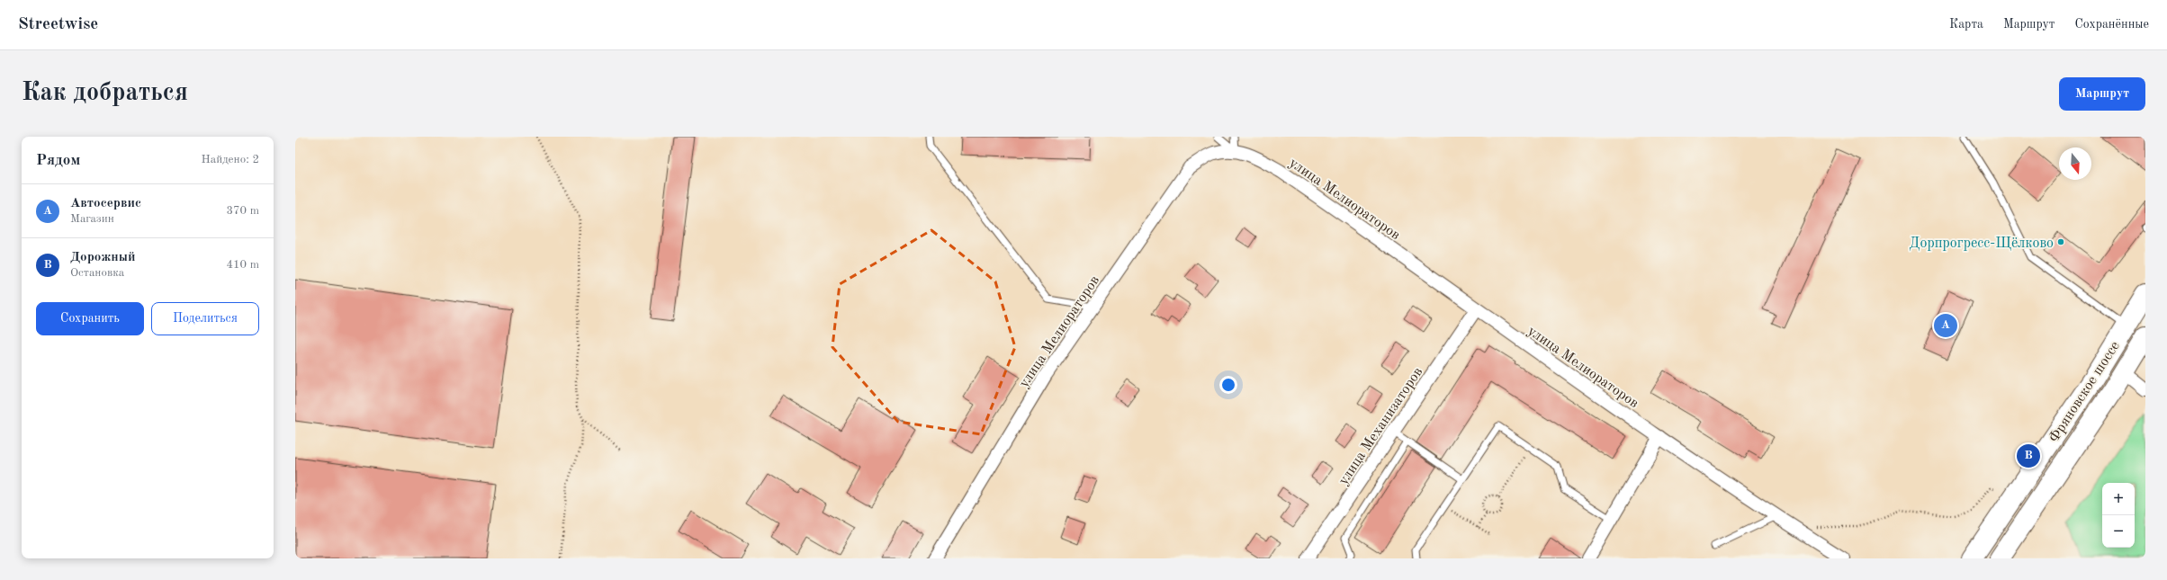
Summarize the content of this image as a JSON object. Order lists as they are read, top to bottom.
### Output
{
  "streets": {
    "main road": ["Фряновское шоссе"],
    "street": ["улица Мелиораторов", "улица Механизаторов"]
  },
  "crossings": [
    ["улица Мелиораторов", "улица Механизаторов"]
  ],
  "places": ["Дорпрогресс-Щёлково"],
  "north": "bottom",
  "page": {
    "header": "Streetwise",
    "nav": ["Карта", "Маршрут", "Сохранённые"],
    "buttons": [
      "Маршрут",
      ["Сохранить", "Поделиться"]
    ],
    "title": "Как добраться",
    "heading": ["Рядом", "Найдено: 2"],
    "list": [
      {
        "mark": "A",
        "name": "Автосервис",
        "note": "Магазин",
        "value": "370 m"
      },
      {
        "mark": "B",
        "name": "Дорожный",
        "note": "Остановка",
        "value": "410 m"
      }
    ],
    "pins": ["A", "B"],
    "map_buttons": ["+", "−"]
  }
}
